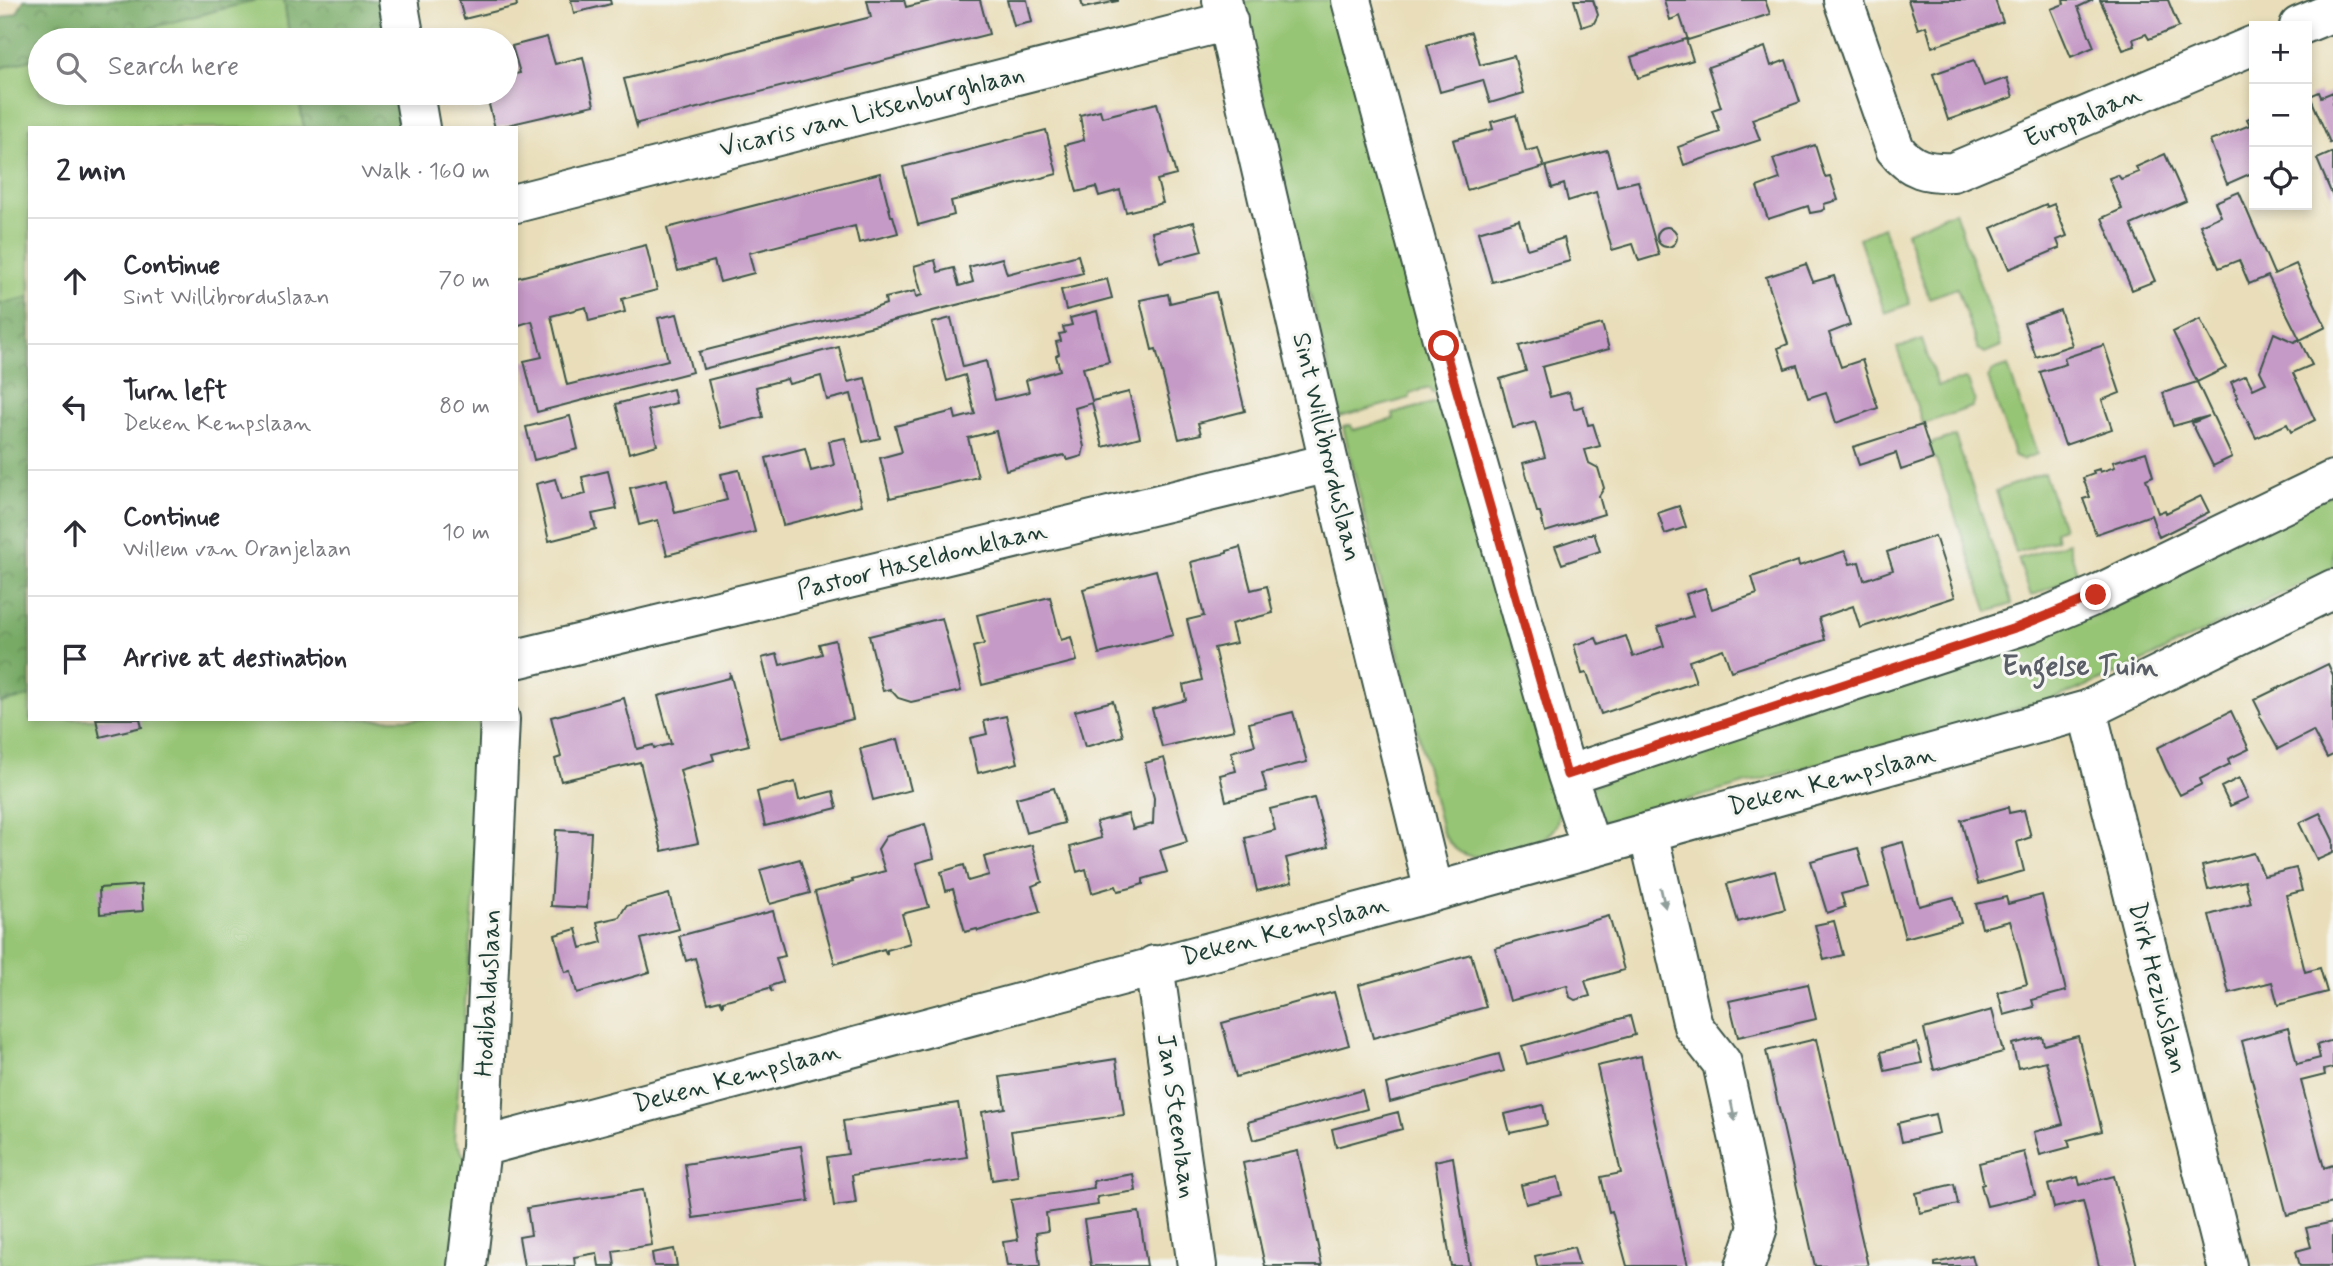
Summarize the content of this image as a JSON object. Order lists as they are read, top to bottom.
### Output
{
  "streets": {
    "street": [
      "Vicaris van Litsenburghlaan",
      "Europalaan",
      "Sint Willibrorduslaan",
      "Pastoor Haseldonklaan",
      "Deken Kempslaan",
      "Dirk Heziuslaan",
      "Hodibalduslaan",
      "Jan Steenlaan"
    ]
  },
  "crossings": [
    ["Vicaris van Litsenburghlaan", "Sint Willibrorduslaan"],
    ["Sint Willibrorduslaan", "Pastoor Haseldonklaan"],
    ["Sint Willibrorduslaan", "Deken Kempslaan"],
    ["Deken Kempslaan", "Dirk Heziuslaan"],
    ["Deken Kempslaan", "Hodibalduslaan"],
    ["Deken Kempslaan", "Jan Steenlaan"]
  ],
  "districts": ["Engelse Tuin"],
  "page": {
    "map_buttons": ["+", "−"],
    "search": "Search here",
    "heading": ["2 min", "Walk · 160 m"],
    "list": [
      ["Continue", "Sint Willibrorduslaan", "70 m"],
      ["Turn left", "Deken Kempslaan", "80 m"],
      ["Continue", "Willem van Oranjelaan", "10 m"],
      "Arrive at destination"
    ]
  }
}
